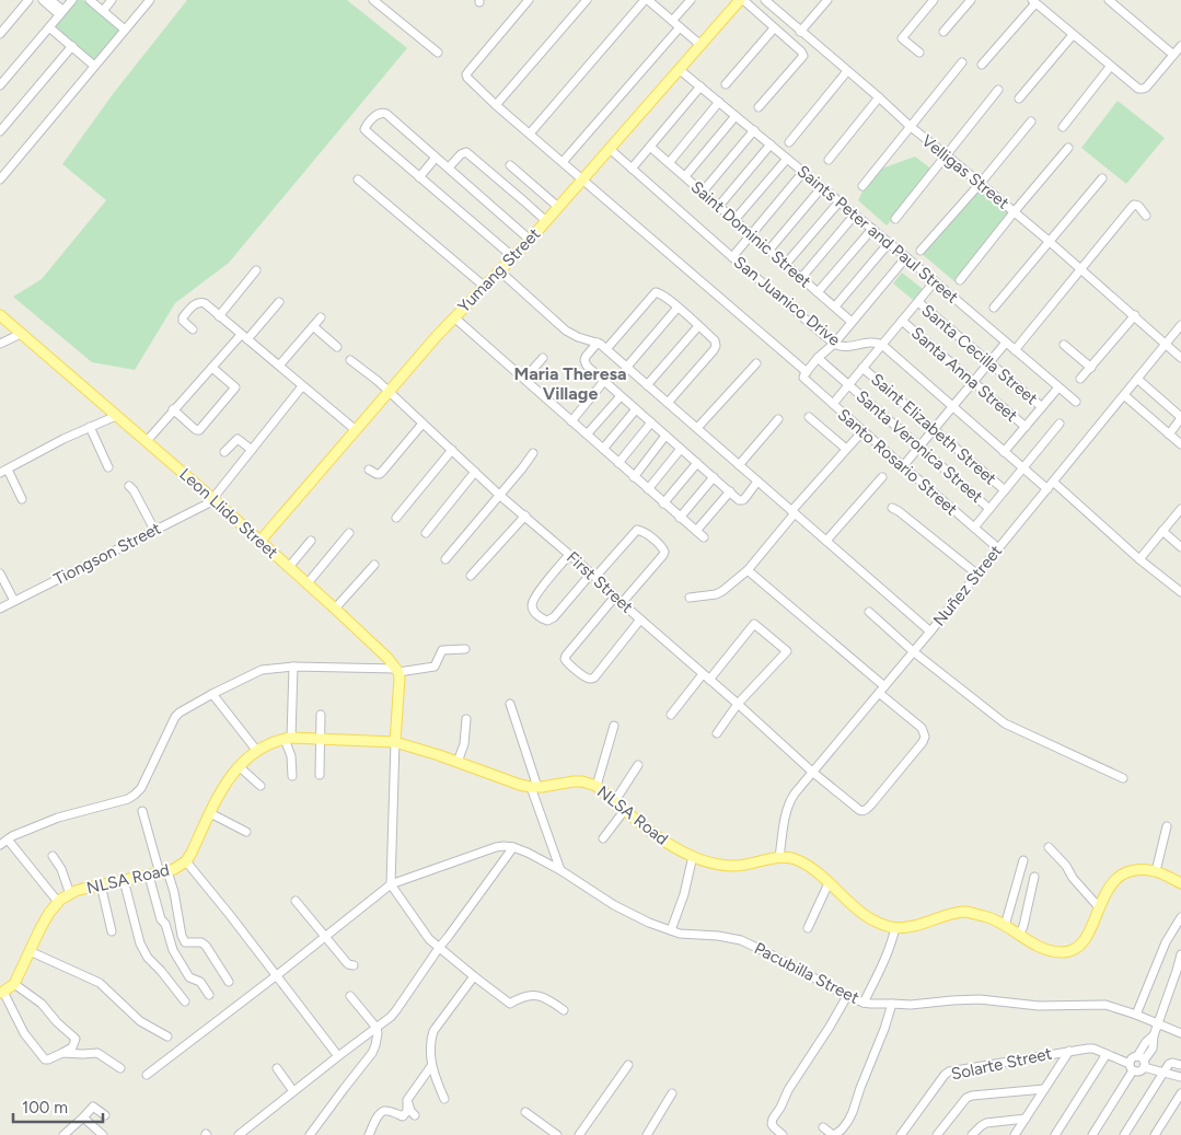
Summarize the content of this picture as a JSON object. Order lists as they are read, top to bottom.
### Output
{
  "streets": {
    "main road": ["Yumang Street", "Leon Llido Street", "NLSA Road"],
    "street": [
      "Velligas Street",
      "Saint Dominic Street",
      "Saints Peter and Paul Street",
      "San Juanico Drive",
      "Santa Cecilla Street",
      "Santa Anna Street",
      "Saint Elizabeth Street",
      "Santa Veronica Street",
      "Santo Rosario Street",
      "Tiongson Street",
      "First Street",
      "Nuñez Street",
      "Pacubilla Street",
      "Solarte Street"
    ]
  },
  "crossings": [
    ["Velligas Street", "Nuñez Street"],
    ["Saints Peter and Paul Street", "Yumang Street"],
    ["Yumang Street", "San Juanico Drive"],
    ["Yumang Street", "Leon Llido Street"],
    ["Yumang Street", "First Street"],
    ["Santo Rosario Street", "Nuñez Street"],
    ["Leon Llido Street", "Tiongson Street"],
    ["First Street", "Nuñez Street"],
    ["Nuñez Street", "NLSA Road"]
  ],
  "districts": ["Maria Theresa Village"],
  "scale_bar": "100 m"
}
